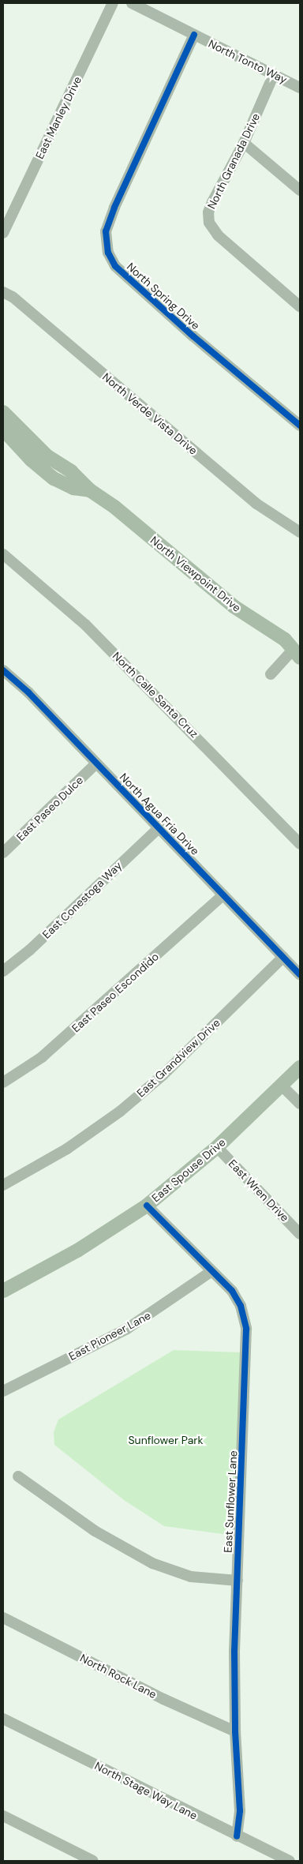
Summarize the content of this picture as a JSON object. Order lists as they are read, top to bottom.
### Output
{
  "streets": {
    "main road": ["North Viewpoint Drive", "East Spouse Drive"],
    "street": [
      "North Tonto Way",
      "East Manley Drive",
      "North Granada Drive",
      "North Spring Drive",
      "North Verde Vista Drive",
      "North Calle Santa Cruz",
      "East Paseo Dulce",
      "North Agua Fria Drive",
      "East Conestoga Way",
      "East Paseo Escondido",
      "East Grandview Drive",
      "East Wren Drive",
      "East Pioneer Lane",
      "East Sunflower Lane",
      "North Rock Lane",
      "North Stage Way Lane"
    ]
  },
  "crossings": [
    ["North Tonto Way", "North Granada Drive"],
    ["North Tonto Way", "North Spring Drive"],
    ["East Paseo Dulce", "North Agua Fria Drive"],
    ["North Agua Fria Drive", "East Conestoga Way"],
    ["North Agua Fria Drive", "East Paseo Escondido"],
    ["North Agua Fria Drive", "East Grandview Drive"],
    ["East Spouse Drive", "East Wren Drive"],
    ["East Spouse Drive", "East Sunflower Lane"],
    ["East Pioneer Lane", "East Sunflower Lane"],
    ["East Sunflower Lane", "North Rock Lane"],
    ["East Sunflower Lane", "North Stage Way Lane"]
  ],
  "parks": ["Sunflower Park"]
}
